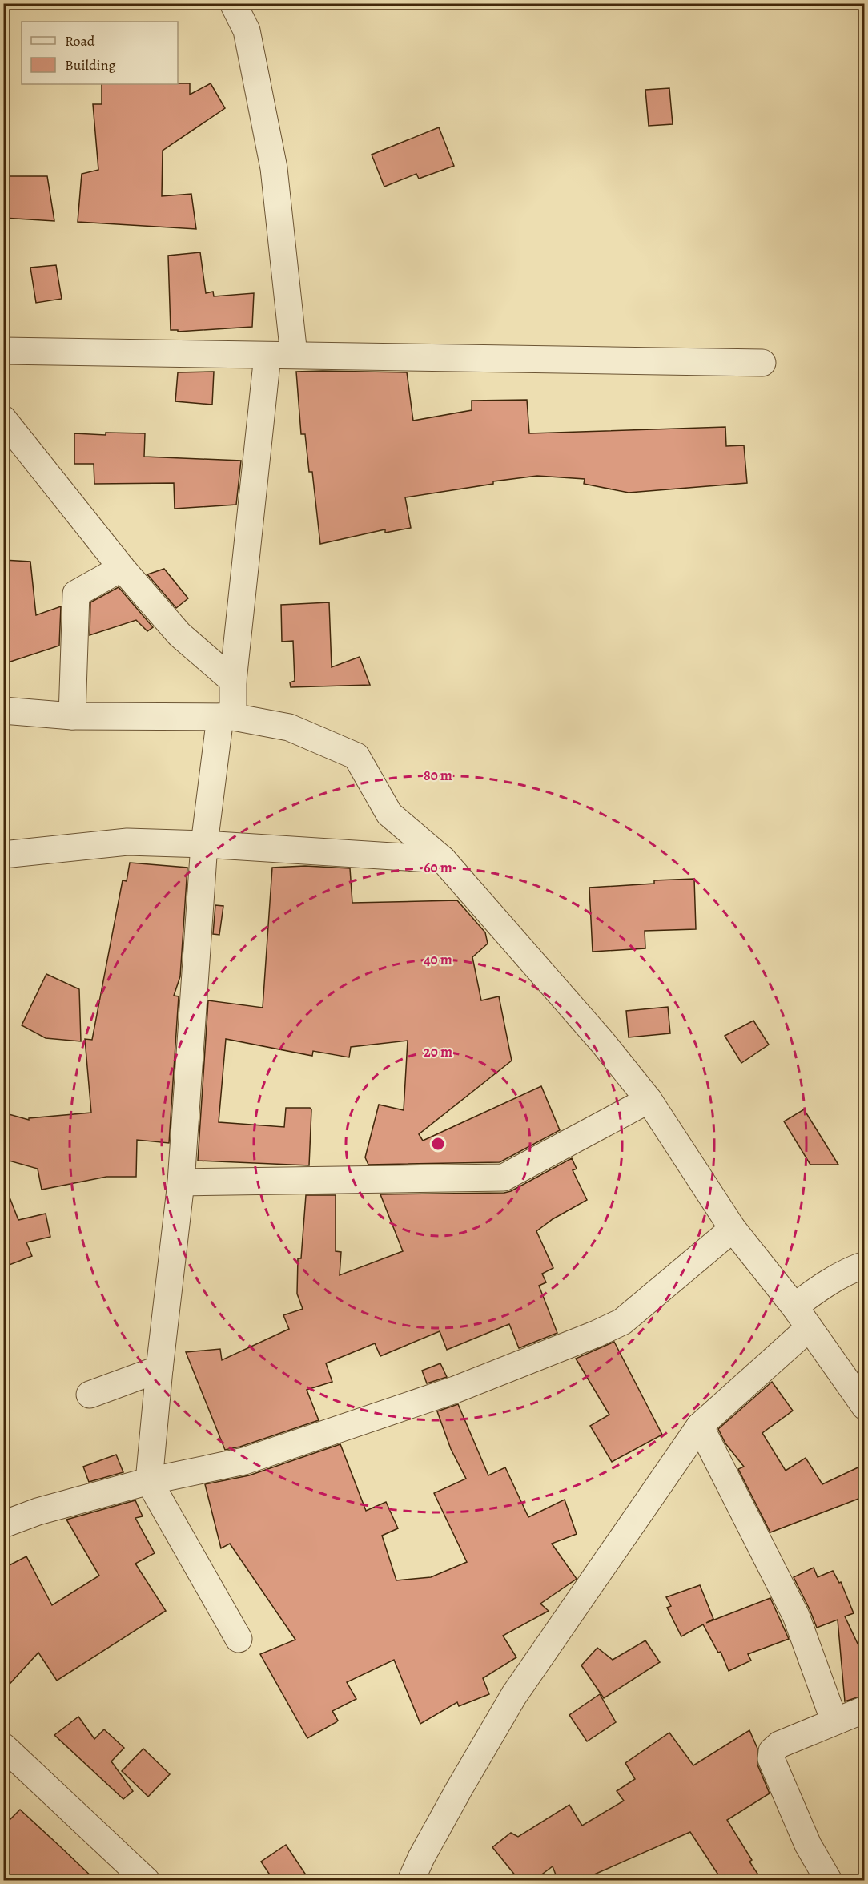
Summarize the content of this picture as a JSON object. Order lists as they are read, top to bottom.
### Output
{
  "legend": ["Road", "Building"],
  "rings": [
    "80 m",
    "60 m",
    "40 m",
    "20 m"
  ]
}
